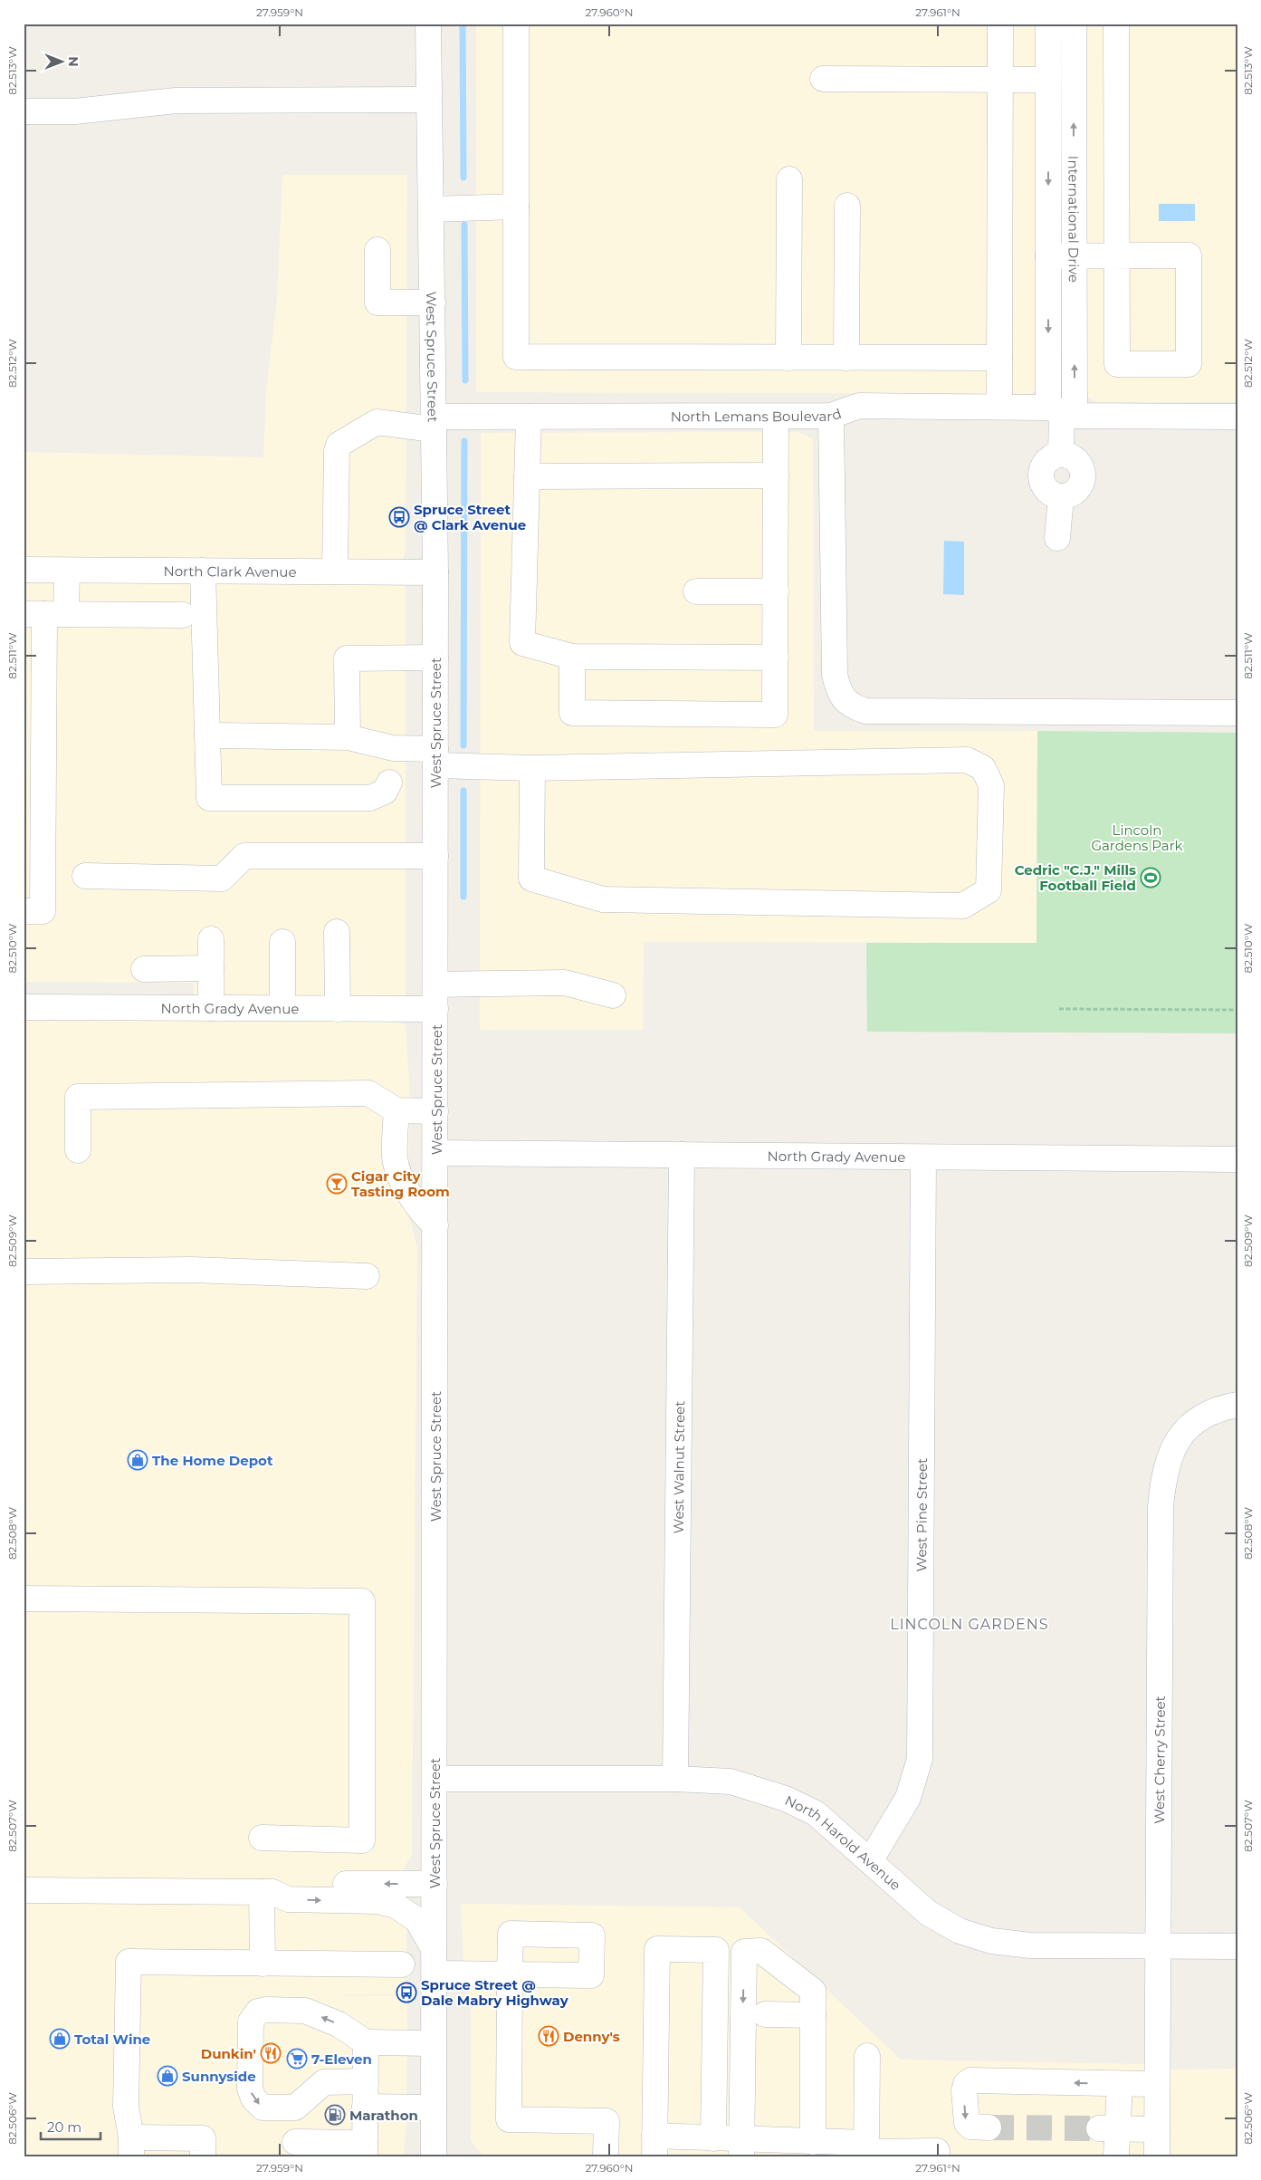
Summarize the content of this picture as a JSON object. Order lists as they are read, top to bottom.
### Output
{
  "streets": {
    "street": [
      "International Drive",
      "West Spruce Street",
      "North Lemans Boulevard",
      "North Clark Avenue",
      "North Grady Avenue",
      "West Walnut Street",
      "West Pine Street",
      "West Cherry Street",
      "North Harold Avenue"
    ]
  },
  "crossings": [
    ["International Drive", "North Lemans Boulevard"],
    ["West Spruce Street", "North Lemans Boulevard"],
    ["West Spruce Street", "North Clark Avenue"],
    ["West Spruce Street", "North Grady Avenue"],
    ["West Spruce Street", "North Harold Avenue"],
    ["North Lemans Boulevard", "North Clark Avenue"],
    ["North Grady Avenue", "West Walnut Street"],
    ["North Grady Avenue", "West Pine Street"],
    ["West Walnut Street", "North Harold Avenue"],
    ["West Pine Street", "North Harold Avenue"],
    ["West Cherry Street", "North Harold Avenue"]
  ],
  "districts": ["LINCOLN GARDENS"],
  "parks": ["Lincoln Gardens Park"],
  "places": {
    "bus stop": ["Spruce Street @ Clark Avenue", "Spruce Street @ Dale Mabry Highway"],
    "sports": ["Cedric \"C.J.\" Mills Football Field"],
    "bar": ["Cigar City Tasting Room"],
    "shop": ["The Home Depot", "Total Wine", "Sunnyside"],
    "restaurant": ["Denny's", "Dunkin'"],
    "supermarket": ["7-Eleven"],
    "fuel station": ["Marathon"]
  },
  "scale_bar": "20 m",
  "north": "right",
  "coordinates": [
    "27.959°N",
    "27.960°N",
    "27.961°N",
    "82.513°W",
    "82.512°W",
    "82.511°W",
    "82.510°W",
    "82.509°W",
    "82.508°W",
    "82.507°W",
    "82.506°W"
  ]
}
